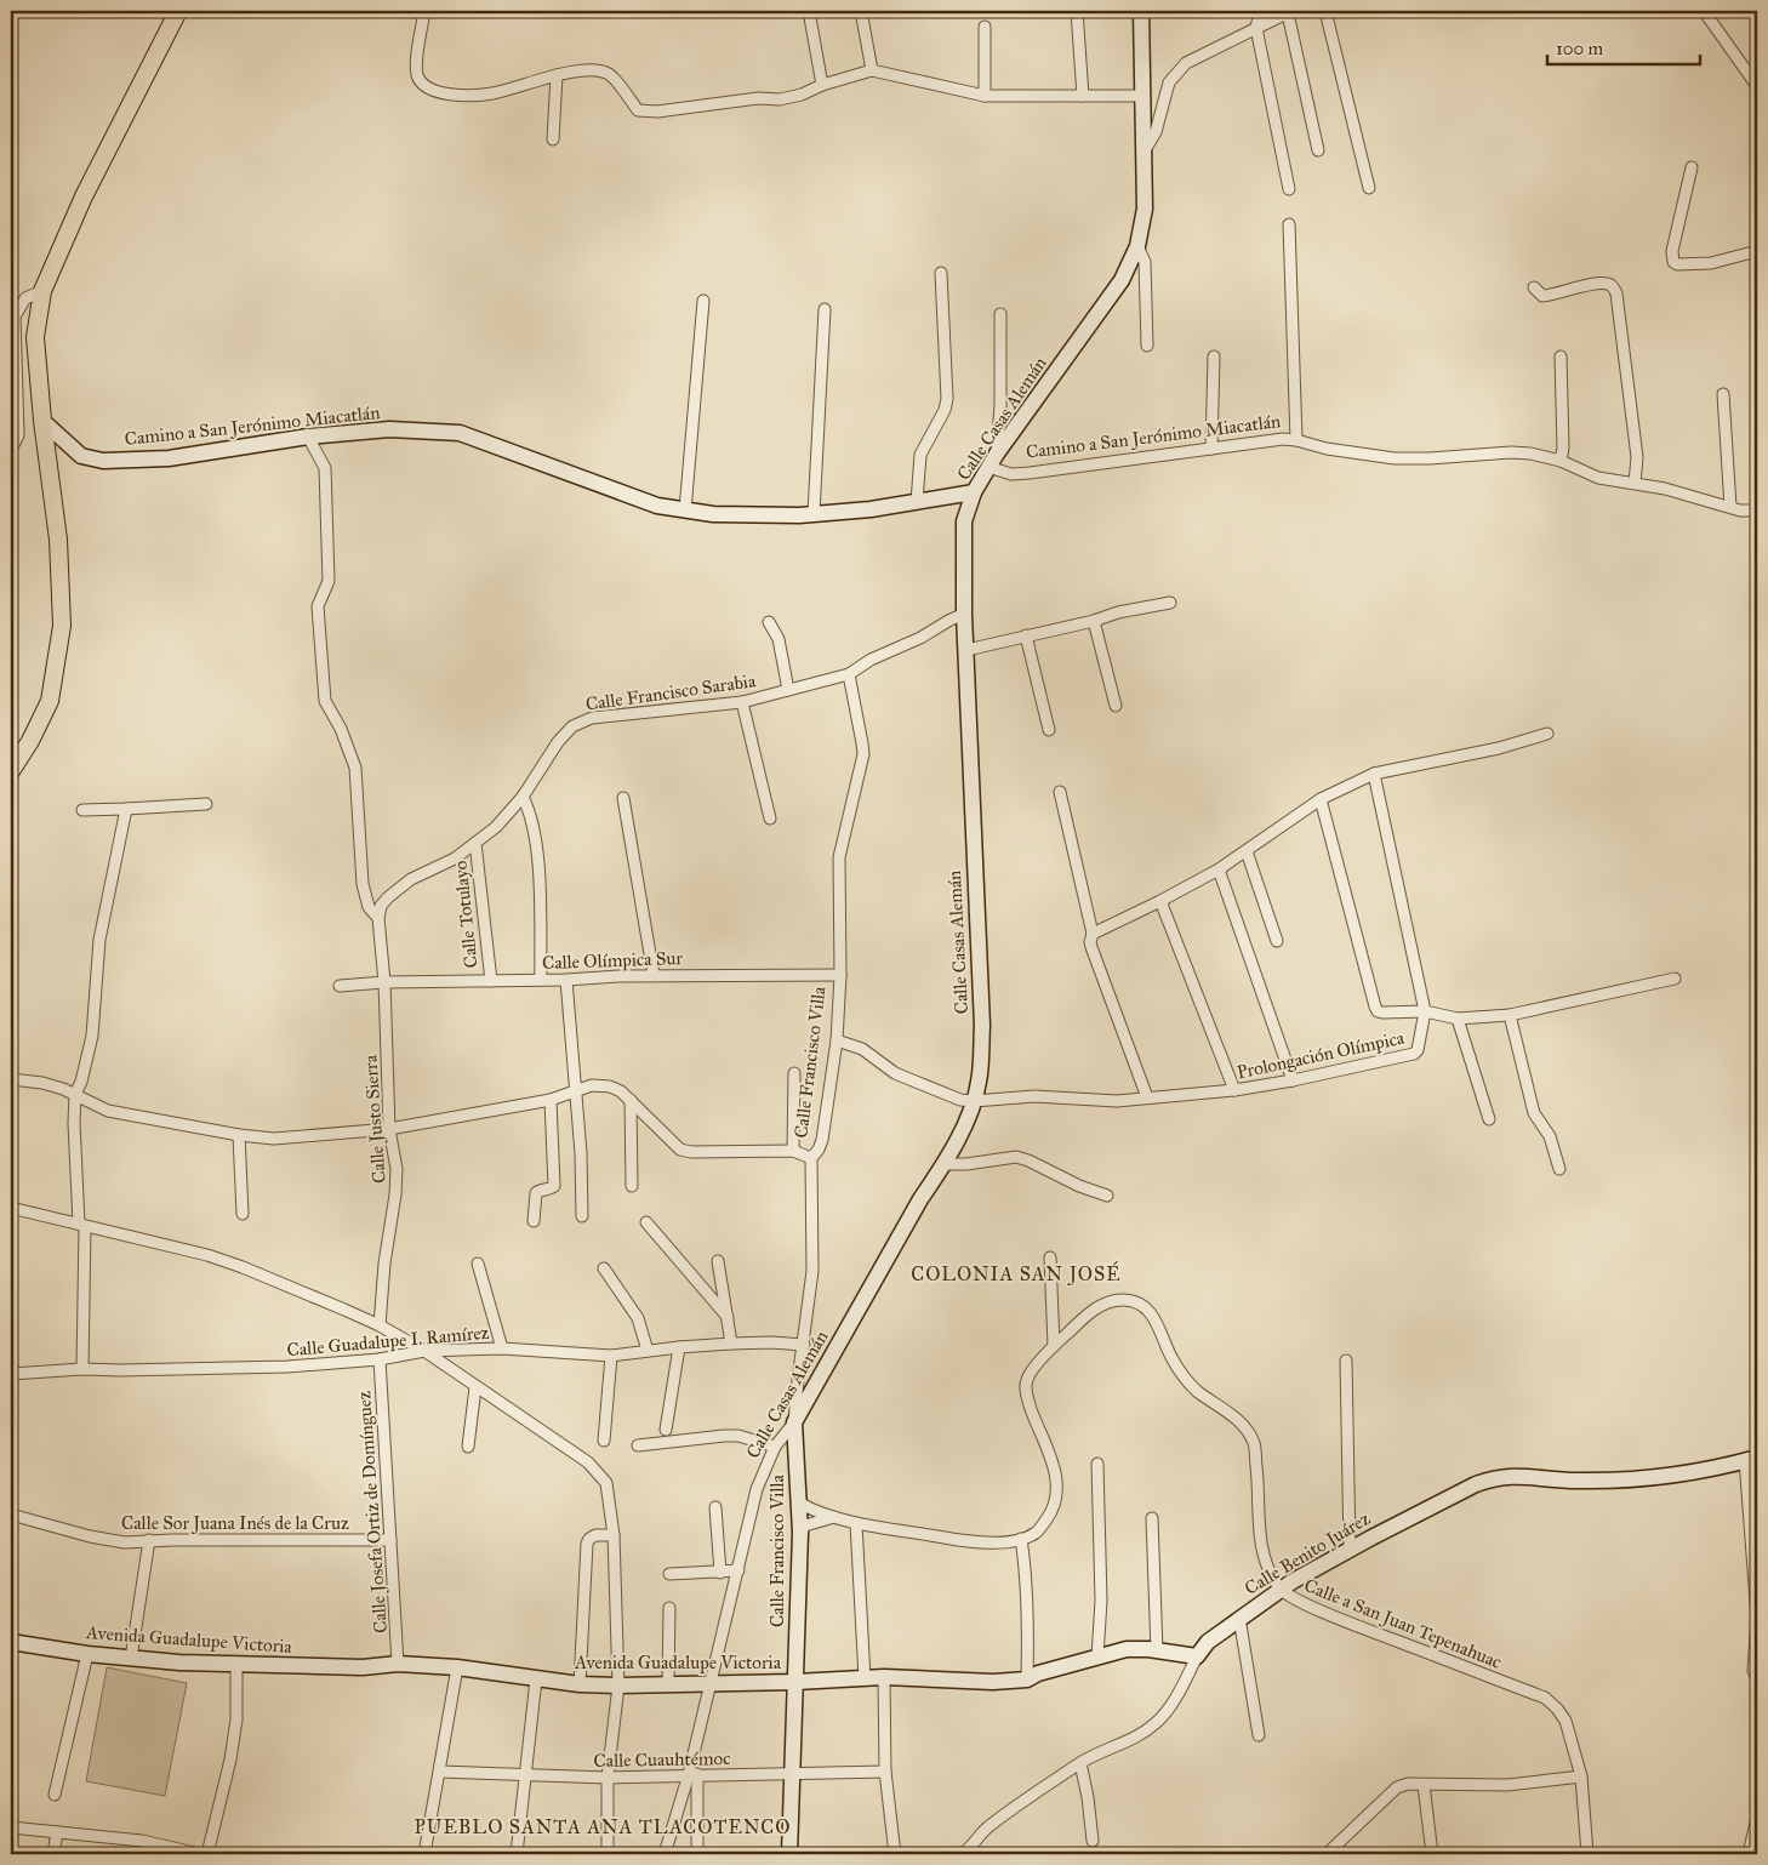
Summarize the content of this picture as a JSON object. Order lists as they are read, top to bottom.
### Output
{
  "streets": {
    "street": [
      "Calle Casas Alemán",
      "Camino a San Jerónimo Miacatlán",
      "Calle Francisco Sarabia",
      "Calle Totulayo",
      "Calle Olímpica Sur",
      "Prolongación Olímpica",
      "Calle Francisco Villa",
      "Calle Justo Sierra",
      "Calle Guadalupe I. Ramírez",
      "Calle Josefa Ortiz de Domínguez",
      "Calle Sor Juana Inés de la Cruz",
      "Calle Benito Juárez",
      "Calle a San Juan Tepenahuac",
      "Avenida Guadalupe Victoria",
      "Calle Cuauhtémoc"
    ]
  },
  "crossings": [
    ["Calle Casas Alemán", "Camino a San Jerónimo Miacatlán"],
    ["Calle Casas Alemán", "Calle Francisco Sarabia"],
    ["Calle Casas Alemán", "Prolongación Olímpica"],
    ["Calle Casas Alemán", "Calle Francisco Villa"],
    ["Calle Casas Alemán", "Avenida Guadalupe Victoria"],
    ["Calle Casas Alemán", "Calle Cuauhtémoc"],
    ["Calle Francisco Sarabia", "Calle Totulayo"],
    ["Calle Francisco Sarabia", "Calle Francisco Villa"],
    ["Calle Francisco Sarabia", "Calle Justo Sierra"],
    ["Calle Totulayo", "Calle Olímpica Sur"],
    ["Calle Olímpica Sur", "Calle Francisco Villa"],
    ["Calle Olímpica Sur", "Calle Justo Sierra"],
    ["Prolongación Olímpica", "Calle Francisco Villa"],
    ["Calle Francisco Villa", "Calle Guadalupe I. Ramírez"],
    ["Calle Francisco Villa", "Calle a San Juan Tepenahuac"],
    ["Calle Francisco Villa", "Avenida Guadalupe Victoria"],
    ["Calle Francisco Villa", "Calle Cuauhtémoc"],
    ["Calle Guadalupe I. Ramírez", "Calle Josefa Ortiz de Domínguez"],
    ["Calle Josefa Ortiz de Domínguez", "Calle Sor Juana Inés de la Cruz"],
    ["Calle Josefa Ortiz de Domínguez", "Avenida Guadalupe Victoria"],
    ["Calle Benito Juárez", "Calle a San Juan Tepenahuac"],
    ["Calle Benito Juárez", "Avenida Guadalupe Victoria"]
  ],
  "districts": ["COLONIA SAN JOSÉ", "PUEBLO SANTA ANA TLACOTENCO"],
  "scale_bar": "100 m"
}
